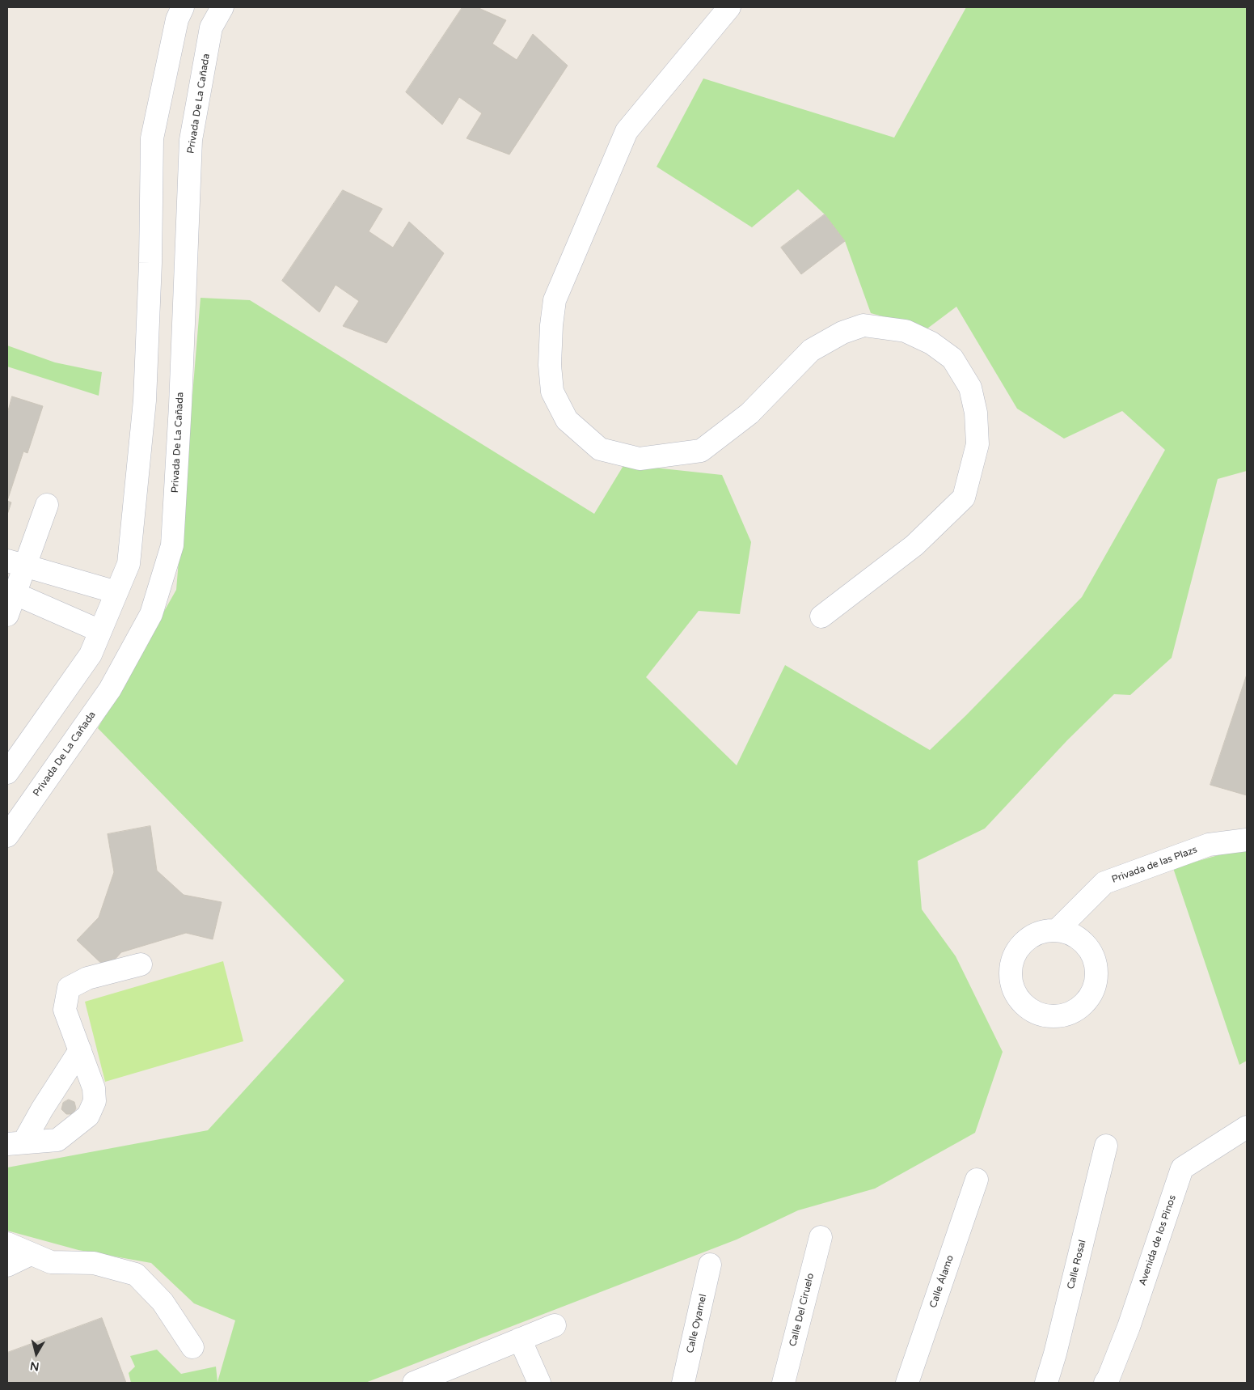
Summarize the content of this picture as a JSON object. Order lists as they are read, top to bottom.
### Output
{
  "streets": {
    "street": [
      "Privada De La Cañada",
      "Privada de las Plazs",
      "Avenida de los Pinos",
      "Calle Rosal",
      "Calle Álamo",
      "Calle Del Ciruelo",
      "Calle Oyamel"
    ]
  },
  "north": "bottom"
}
